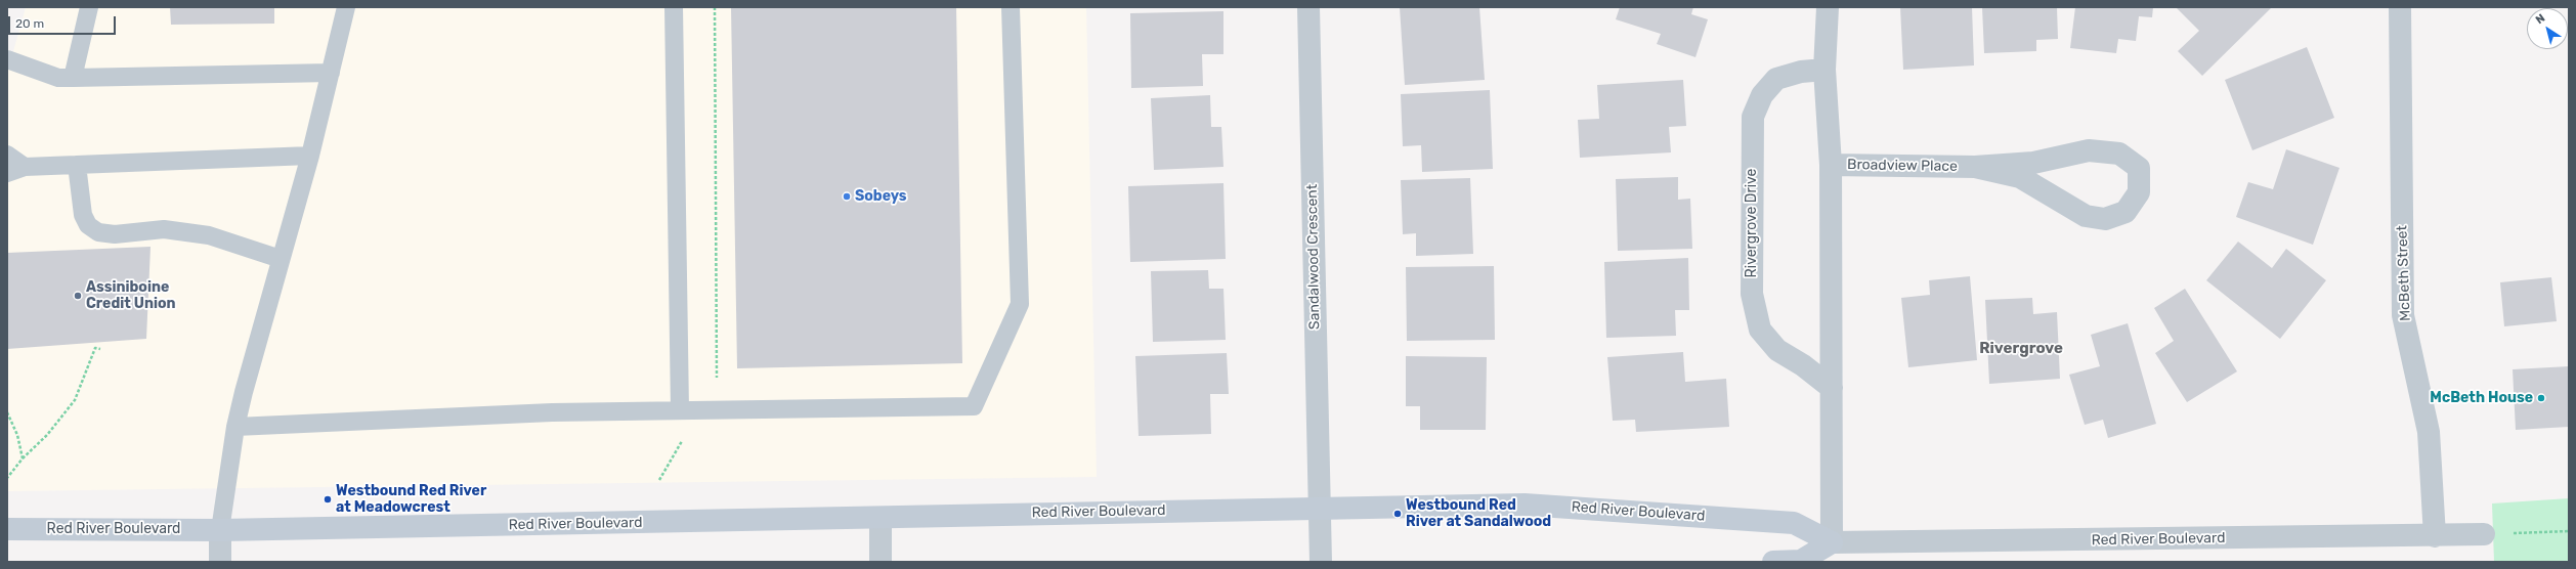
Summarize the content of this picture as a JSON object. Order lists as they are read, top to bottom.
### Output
{
  "streets": {
    "street": [
      "Broadview Place",
      "Rivergrove Drive",
      "Sandalwood Crescent",
      "McBeth Street",
      "Red River Boulevard"
    ]
  },
  "crossings": [
    ["Sandalwood Crescent", "Red River Boulevard"],
    ["McBeth Street", "Red River Boulevard"]
  ],
  "districts": ["Rivergrove"],
  "places": [
    "Sobeys",
    "Assiniboine Credit Union",
    "McBeth House",
    "Westbound Red River at Meadowcrest",
    "Westbound Red River at Sandalwood"
  ],
  "scale_bar": "20 m",
  "north": "top left"
}
